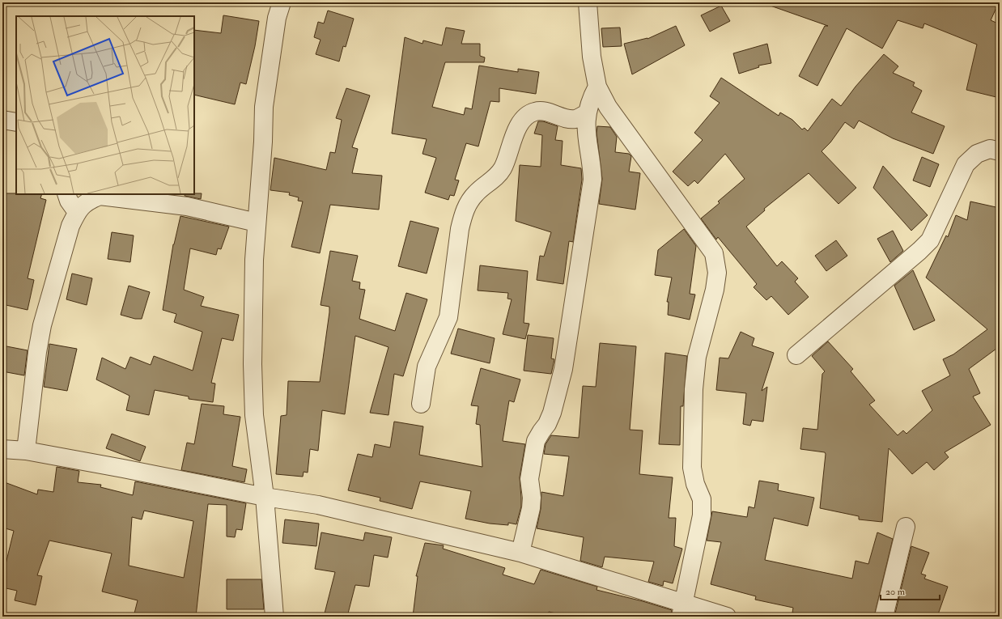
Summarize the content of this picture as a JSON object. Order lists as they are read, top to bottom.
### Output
{
  "scale_bar": "20 m"
}
